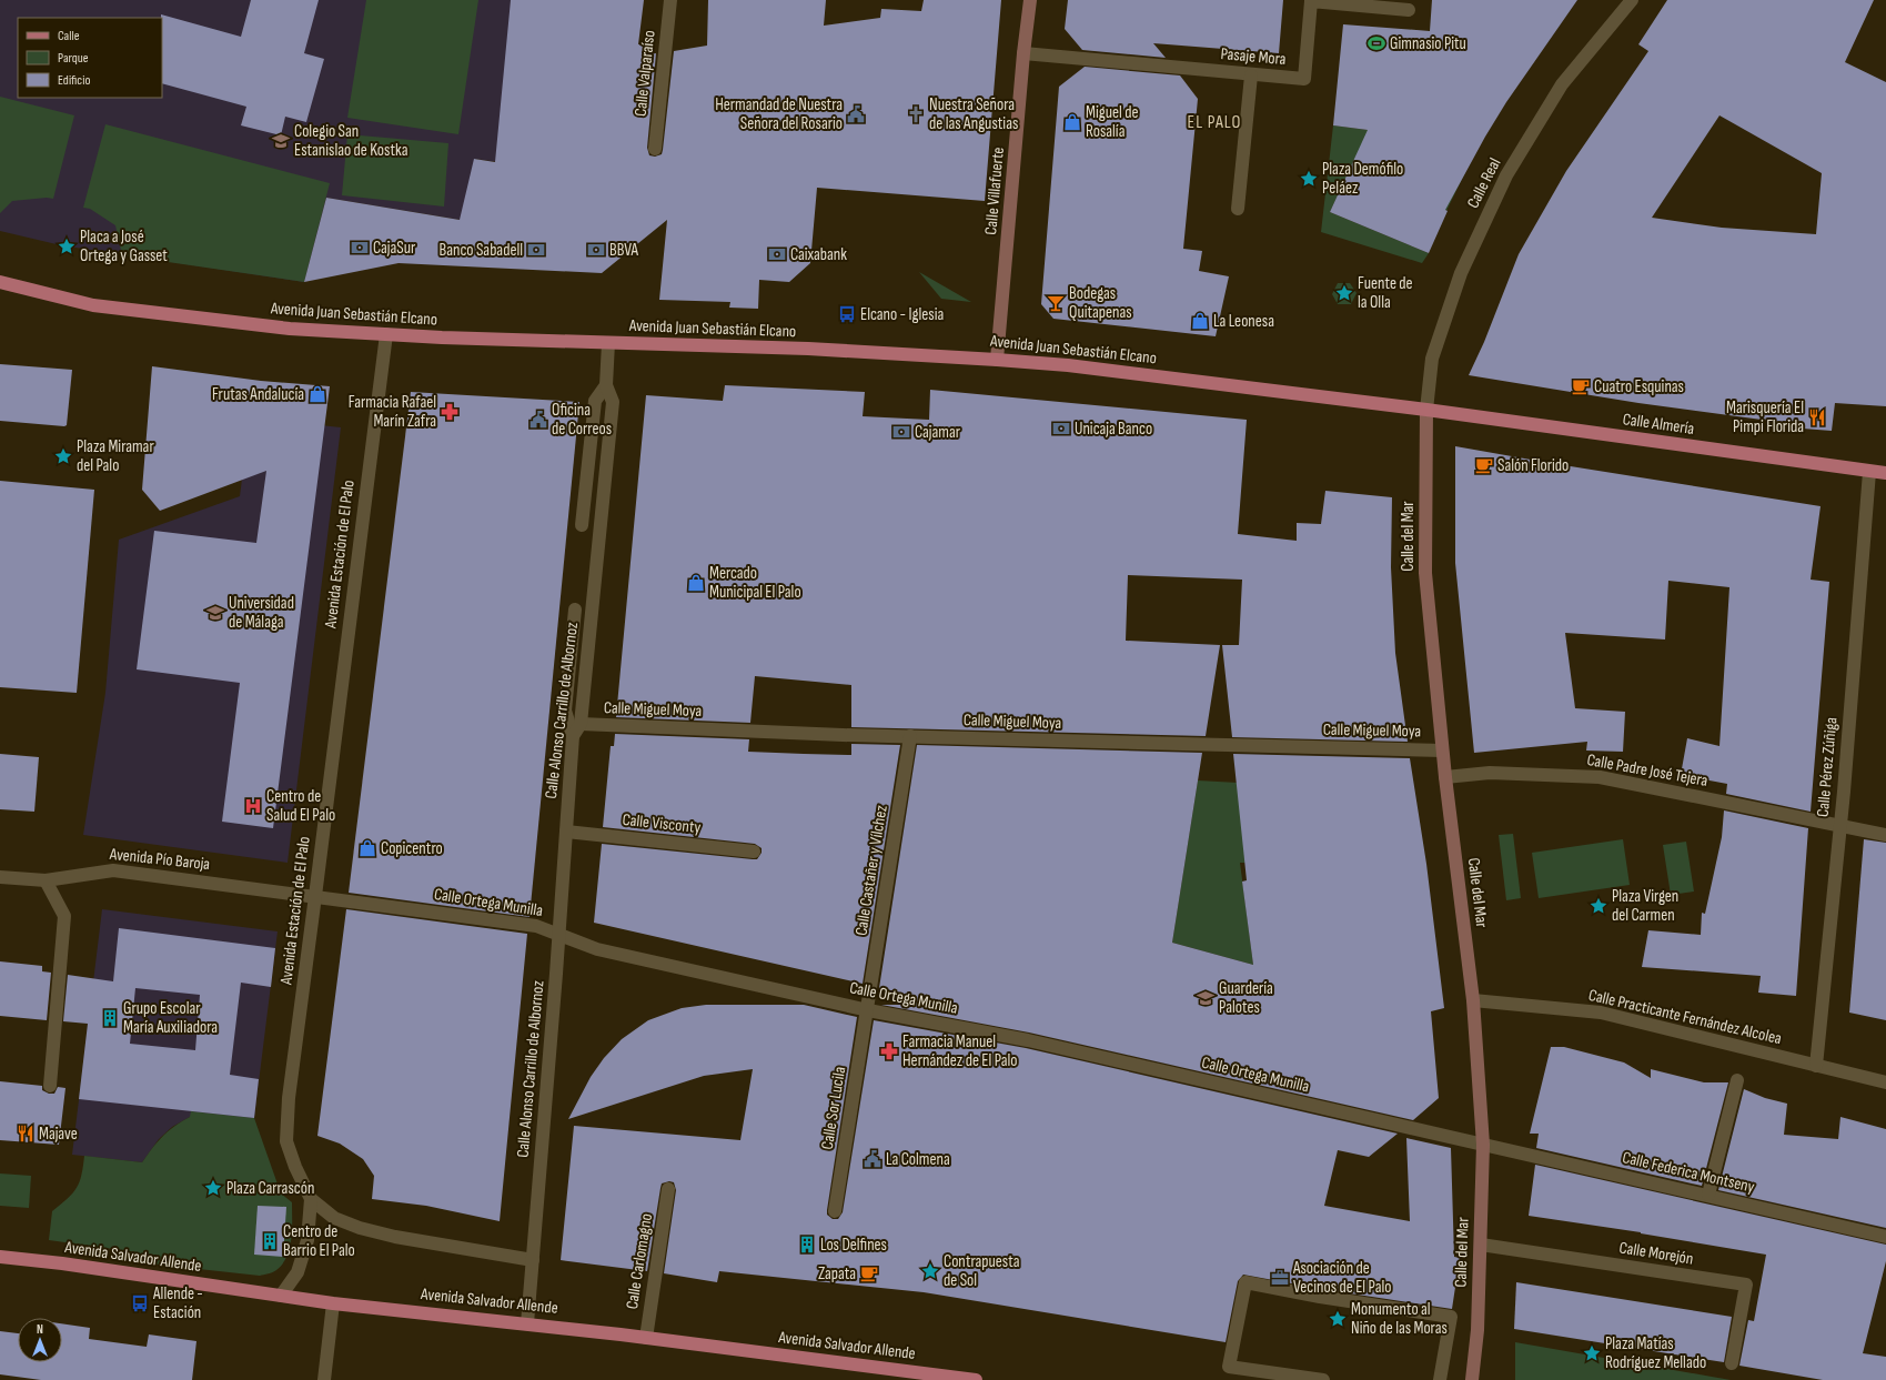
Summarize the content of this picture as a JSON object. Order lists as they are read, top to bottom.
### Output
{
  "streets": {
    "main road": ["Avenida Juan Sebastián Elcano", "Calle Almería", "Avenida Salvador Allende"],
    "street": [
      "Pasaje Mora",
      "Calle Valparaíso",
      "Calle Real",
      "Calle Villafuerte",
      "Calle del Mar",
      "Avenida Estación de El Palo",
      "Calle Miguel Moya",
      "Calle Alonso Carrillo de Albornoz",
      "Calle Pérez Zúñiga",
      "Calle Padre José Tejera",
      "Calle Visconty",
      "Avenida Pío Baroja",
      "Calle Castañer y Vílchez",
      "Calle Ortega Munilla",
      "Calle Practicante Fernández Alcolea",
      "Calle Sor Lucila",
      "Calle Federica Montseny",
      "Calle Morejón",
      "Calle Carlomagno"
    ]
  },
  "crossings": [
    ["Pasaje Mora", "Calle Villafuerte"],
    ["Calle Real", "Avenida Juan Sebastián Elcano"],
    ["Calle Real", "Calle Almería"],
    ["Calle Real", "Calle del Mar"],
    ["Calle Villafuerte", "Avenida Juan Sebastián Elcano"],
    ["Avenida Juan Sebastián Elcano", "Calle Almería"],
    ["Avenida Juan Sebastián Elcano", "Calle del Mar"],
    ["Avenida Juan Sebastián Elcano", "Avenida Estación de El Palo"],
    ["Avenida Juan Sebastián Elcano", "Calle Alonso Carrillo de Albornoz"],
    ["Calle Almería", "Calle del Mar"],
    ["Calle Almería", "Calle Pérez Zúñiga"],
    ["Calle del Mar", "Calle Miguel Moya"],
    ["Calle del Mar", "Calle Padre José Tejera"],
    ["Calle del Mar", "Calle Ortega Munilla"],
    ["Calle del Mar", "Calle Practicante Fernández Alcolea"],
    ["Calle del Mar", "Calle Federica Montseny"],
    ["Calle del Mar", "Calle Morejón"],
    ["Avenida Estación de El Palo", "Avenida Pío Baroja"],
    ["Avenida Estación de El Palo", "Calle Ortega Munilla"],
    ["Calle Miguel Moya", "Calle Alonso Carrillo de Albornoz"],
    ["Calle Miguel Moya", "Calle Castañer y Vílchez"],
    ["Calle Alonso Carrillo de Albornoz", "Calle Visconty"],
    ["Calle Alonso Carrillo de Albornoz", "Calle Ortega Munilla"],
    ["Calle Alonso Carrillo de Albornoz", "Avenida Salvador Allende"],
    ["Calle Pérez Zúñiga", "Calle Padre José Tejera"],
    ["Calle Pérez Zúñiga", "Calle Practicante Fernández Alcolea"],
    ["Avenida Pío Baroja", "Calle Ortega Munilla"],
    ["Calle Castañer y Vílchez", "Calle Ortega Munilla"],
    ["Calle Castañer y Vílchez", "Calle Sor Lucila"],
    ["Calle Ortega Munilla", "Calle Sor Lucila"],
    ["Calle Ortega Munilla", "Calle Federica Montseny"],
    ["Avenida Salvador Allende", "Calle Carlomagno"]
  ],
  "districts": ["EL PALO"],
  "places": {
    "sports": ["Gimnasio Pitu"],
    "public building": ["Hermandad de Nuestra Señora del Rosario", "Oficina de Correos", "La Colmena"],
    "church": ["Nuestra Señora de las Angustias"],
    "shop": [
      "Miguel de Rosalía",
      "La Leonesa",
      "Frutas Andalucía",
      "Mercado Municipal El Palo",
      "Copicentro"
    ],
    "school or university": ["Colegio San Estanislao de Kostka", "Universidad de Málaga", "Guardería Palotes"],
    "place": [
      "Plaza Demófilo Peláez",
      "Placa a José Ortega y Gasset",
      "Fuente de la Olla",
      "Plaza Miramar del Palo",
      "Plaza Virgen del Carmen",
      "Plaza Carrascón",
      "Contrapuesta de Sol",
      "Monumento al Niño de las Moras",
      "Plaza Matías Rodríguez Mellado"
    ],
    "bank": [
      "CajaSur",
      "Banco Sabadell",
      "BBVA",
      "Caixabank",
      "Unicaja Banco",
      "Cajamar"
    ],
    "bar": ["Bodegas Quitapenas"],
    "bus stop": ["Elcano - Iglesia", "Allende - Estación"],
    "cafe": ["Cuatro Esquinas", "Salón Florido", "Zapata"],
    "pharmacy": ["Farmacia Rafael Marín Zafra", "Farmacia Manuel Hernández de El Palo"],
    "restaurant": ["Marisquería El Pimpi Florida", "Majave"],
    "hospital": ["Centro de Salud El Palo"],
    "building": ["Grupo Escolar María Auxiliadora", "Centro de Barrio El Palo", "Los Delfines"],
    "office": ["Asociación de Vecinos de El Palo"]
  },
  "legend": ["Calle", "Parque", "Edificio"],
  "north": "top"
}
